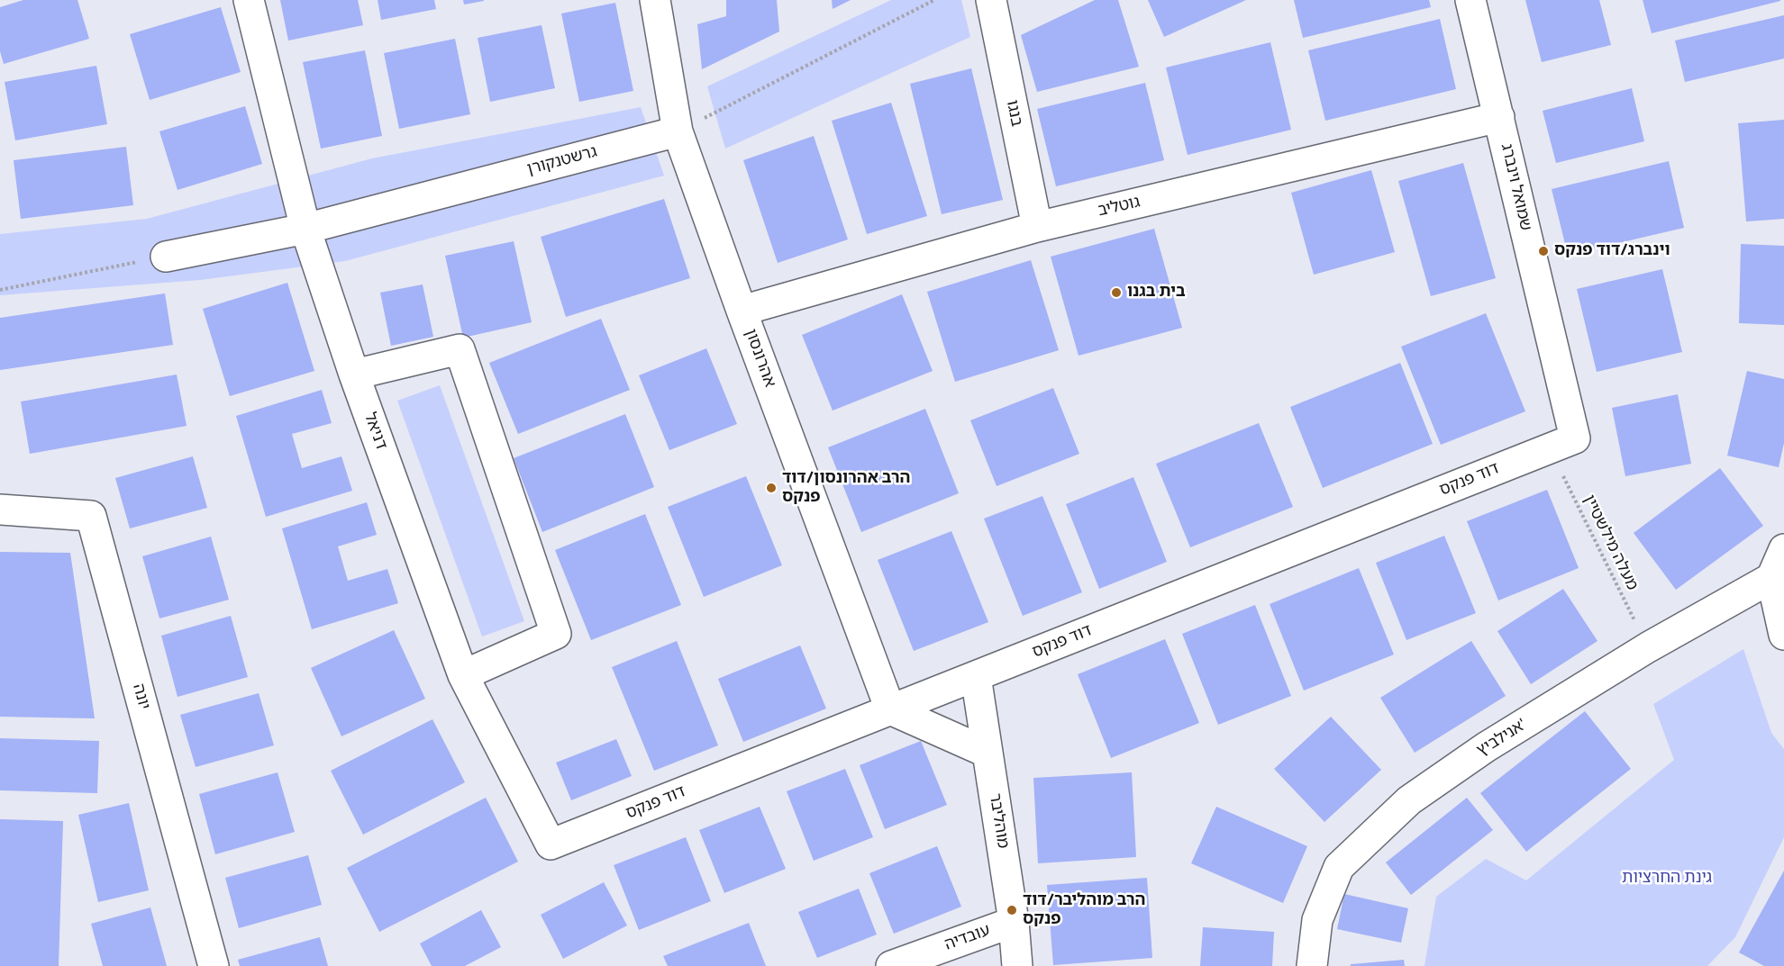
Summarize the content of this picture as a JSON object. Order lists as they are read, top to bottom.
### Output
{
  "streets": {
    "street": [
      "בנגו",
      "גרשטנקורן",
      "שמואל וינברג",
      "גוטליב",
      "אהרונסון",
      "דניאל",
      "דוד פנקס",
      "יונה",
      "אנילביץ'",
      "מוהליבר",
      "עובדיה"
    ],
    "path": ["מעלה מילשטיין"]
  },
  "crossings": [
    ["בנגו", "גוטליב"],
    ["גרשטנקורן", "אהרונסון"],
    ["גרשטנקורן", "דניאל"],
    ["שמואל וינברג", "גוטליב"],
    ["שמואל וינברג", "דוד פנקס"],
    ["שמואל וינברג", "מעלה מילשטיין"],
    ["גוטליב", "אהרונסון"],
    ["אהרונסון", "דוד פנקס"],
    ["דניאל", "דוד פנקס"],
    ["דוד פנקס", "מעלה מילשטיין"],
    ["דוד פנקס", "מוהליבר"],
    ["מעלה מילשטיין", "אנילביץ'"],
    ["מוהליבר", "עובדיה"]
  ],
  "parks": ["גינת החרציות"],
  "places": [
    "וינברג/דוד פנקס",
    "בית בגנו",
    "הרב אהרונסון/דוד פנקס",
    "הרב מוהליבר/דוד פנקס"
  ]
}
